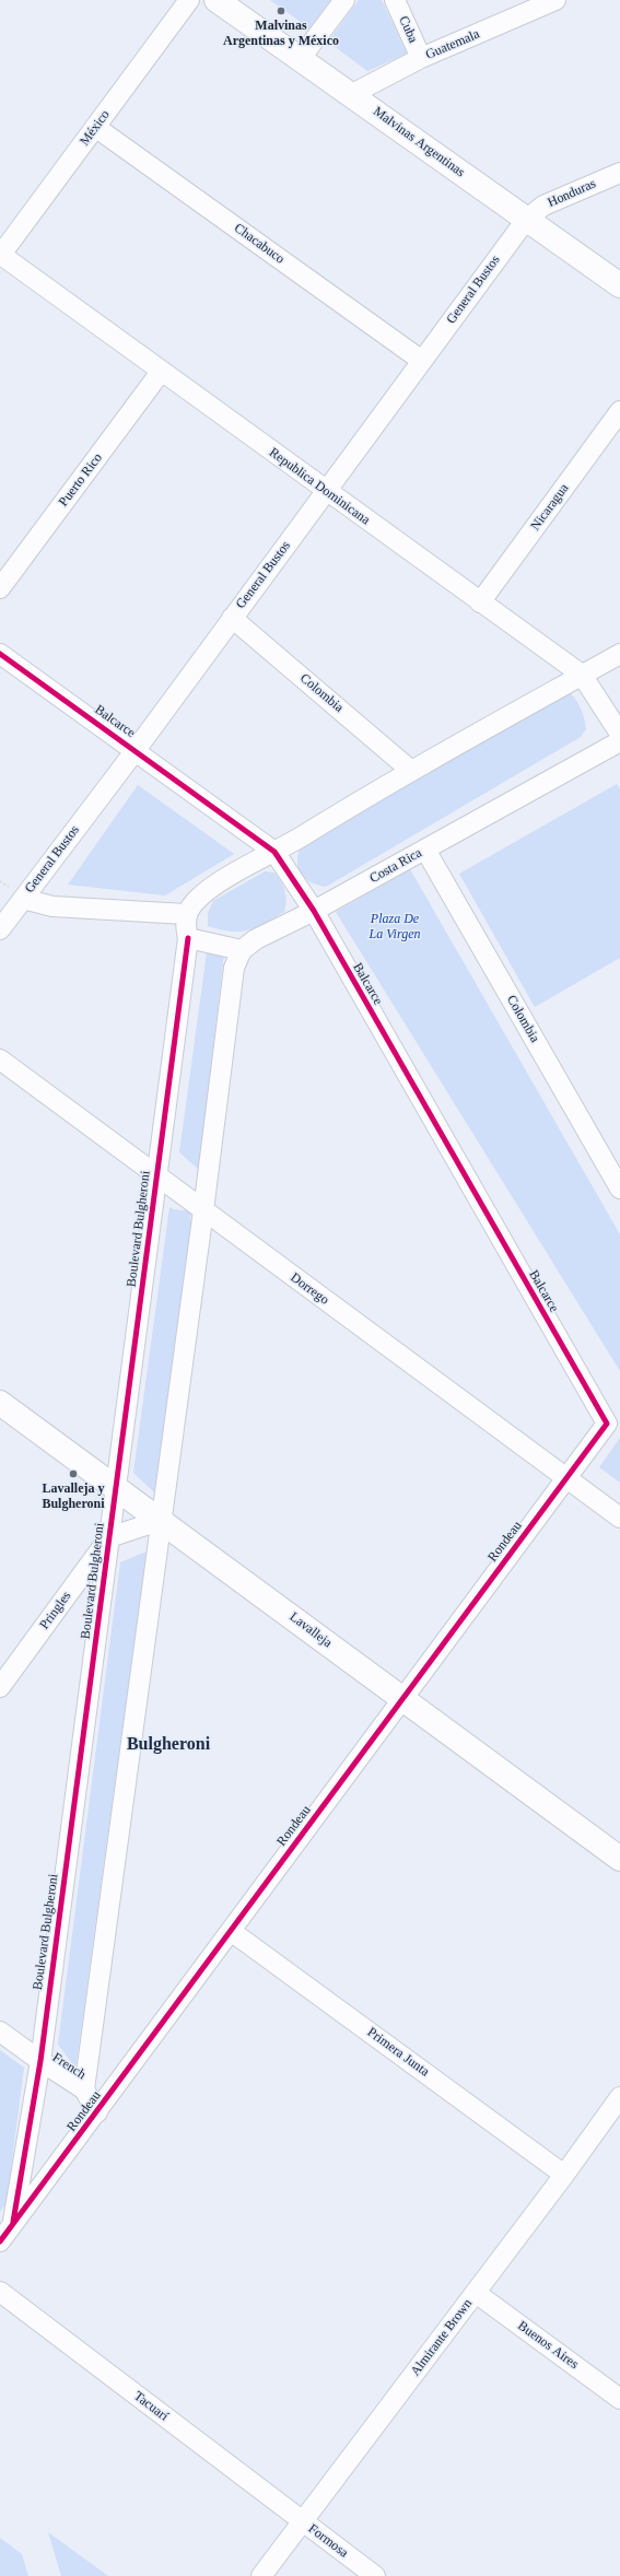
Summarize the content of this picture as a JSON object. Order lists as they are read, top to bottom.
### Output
{
  "streets": {
    "street": [
      "Cuba",
      "Guatemala",
      "México",
      "Malvinas Argentinas",
      "Honduras",
      "Chacabuco",
      "General Bustos",
      "Puerto Rico",
      "Republica Dominicana",
      "Nicaragua",
      "Colombia",
      "Balcarce",
      "Costa Rica",
      "Boulevard Bulgheroni",
      "Dorrego",
      "Rondeau",
      "Pringles",
      "Lavalleja",
      "Primera Junta",
      "French",
      "Almirante Brown",
      "Buenos Aires",
      "Tacuarí",
      "Formosa"
    ]
  },
  "crossings": [
    ["Cuba", "Guatemala"],
    ["Guatemala", "Malvinas Argentinas"],
    ["México", "Chacabuco"],
    ["México", "Republica Dominicana"],
    ["Malvinas Argentinas", "Honduras"],
    ["Malvinas Argentinas", "General Bustos"],
    ["Honduras", "General Bustos"],
    ["Chacabuco", "General Bustos"],
    ["General Bustos", "Republica Dominicana"],
    ["General Bustos", "Colombia"],
    ["General Bustos", "Balcarce"],
    ["Puerto Rico", "Republica Dominicana"],
    ["Republica Dominicana", "Nicaragua"],
    ["Colombia", "Costa Rica"],
    ["Balcarce", "Costa Rica"],
    ["Balcarce", "Rondeau"],
    ["Boulevard Bulgheroni", "Dorrego"],
    ["Boulevard Bulgheroni", "Rondeau"],
    ["Boulevard Bulgheroni", "Pringles"],
    ["Boulevard Bulgheroni", "Lavalleja"],
    ["Boulevard Bulgheroni", "French"],
    ["Dorrego", "Rondeau"],
    ["Rondeau", "Lavalleja"],
    ["Rondeau", "Primera Junta"],
    ["Primera Junta", "Almirante Brown"],
    ["Almirante Brown", "Buenos Aires"],
    ["Almirante Brown", "Tacuarí"],
    ["Almirante Brown", "Formosa"],
    ["Tacuarí", "Formosa"]
  ],
  "districts": ["Bulgheroni"],
  "parks": ["Plaza De La Virgen"],
  "places": ["Malvinas Argentinas y México", "Lavalleja y Bulgheroni"]
}
